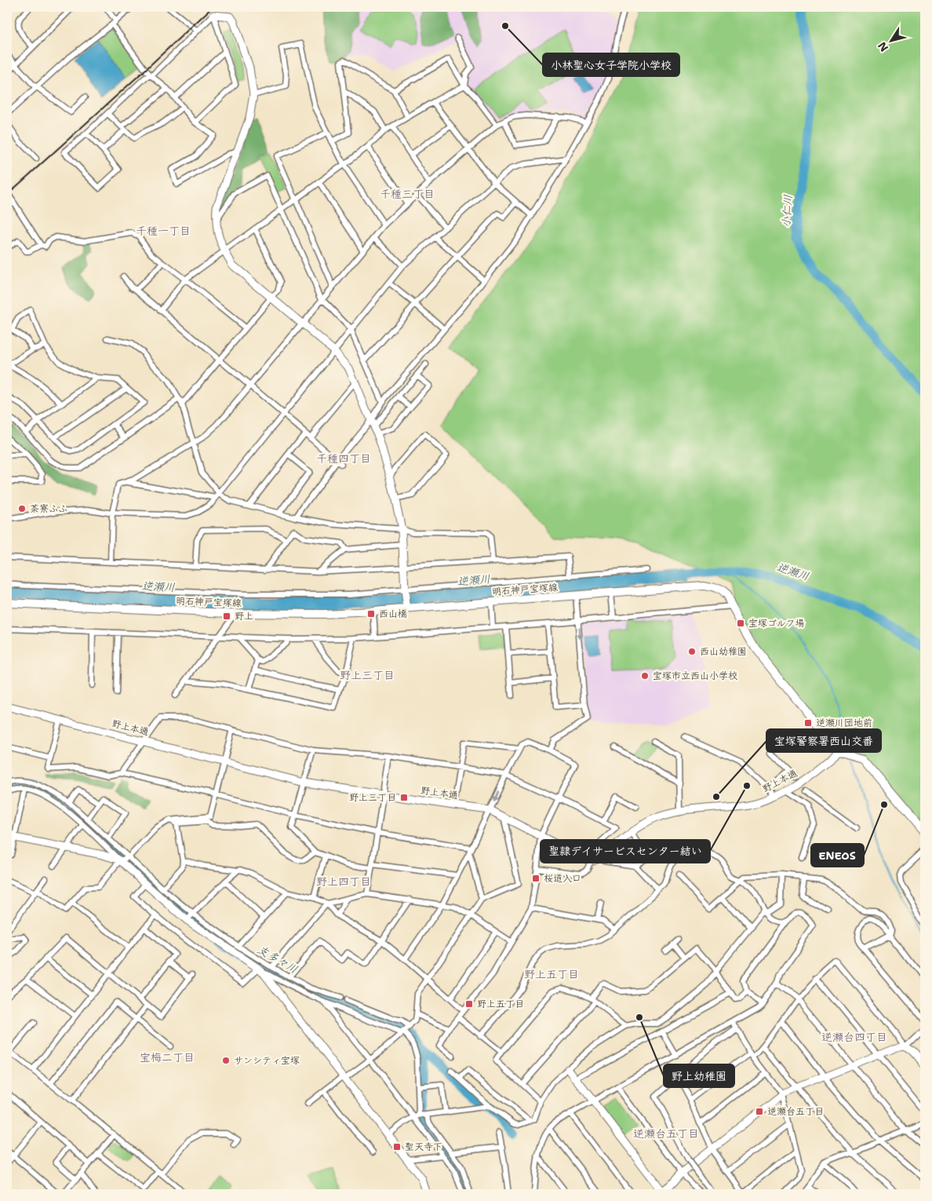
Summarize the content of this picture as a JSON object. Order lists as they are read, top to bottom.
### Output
{
  "streets": {
    "main road": ["明石神戸宝塚線"],
    "street": ["野上本通"]
  },
  "crossings": [
    ["明石神戸宝塚線", "野上本通"]
  ],
  "districts": [
    "千種三丁目",
    "千種一丁目",
    "千種四丁目",
    "野上三丁目",
    "野上四丁目",
    "野上五丁目",
    "逆瀬台四丁目",
    "宝梅二丁目",
    "逆瀬台五丁目"
  ],
  "water": ["小仁川", "逆瀬川", "支多々川"],
  "places": {
    "other": [
      "小林聖心女子学院小学校",
      "茶寮ふふ",
      "西山幼稚園",
      "宝塚市立西山小学校",
      "聖隷デイサービスセンター結い",
      "宝塚警察署西山交番",
      "ENEOS",
      "野上幼稚園",
      "サンシティ宝塚"
    ],
    "transit": [
      "西山橋",
      "野上",
      "宝塚ゴルフ場",
      "逆瀬川団地前",
      "野上三丁目",
      "桜道入口",
      "野上五丁目",
      "逆瀬台五丁目",
      "聖天寺下"
    ]
  },
  "north": "bottom left"
}
